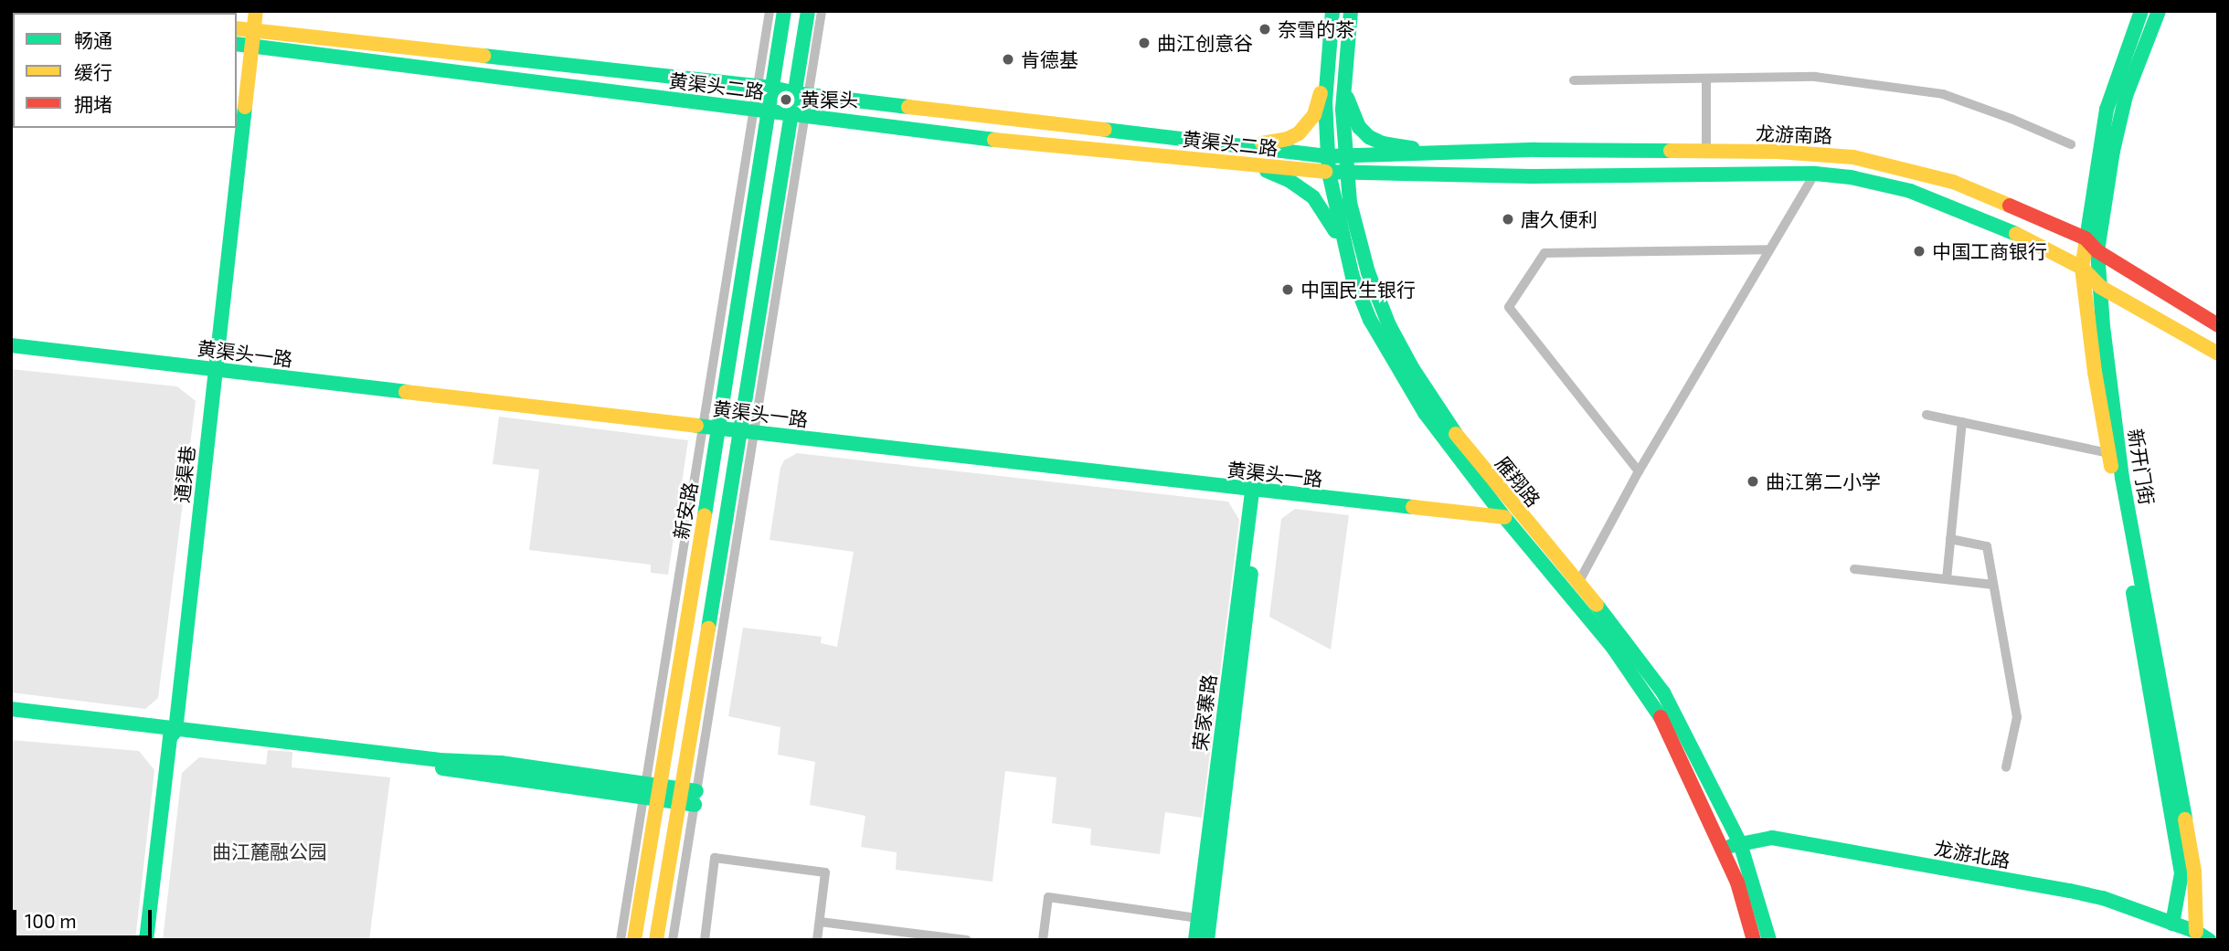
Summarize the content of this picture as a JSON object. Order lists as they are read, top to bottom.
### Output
{
  "streets": {
    "main road": [
      "黄渠头二路",
      "龙游南路",
      "黄渠头一路",
      "新开门街",
      "通渠巷",
      "雁翔路",
      "新安路",
      "荣家寨路",
      "龙游北路"
    ]
  },
  "crossings": [
    ["黄渠头二路", "龙游南路"],
    ["黄渠头二路", "通渠巷"],
    ["黄渠头二路", "雁翔路"],
    ["黄渠头二路", "新安路"],
    ["龙游南路", "新开门街"],
    ["龙游南路", "雁翔路"],
    ["黄渠头一路", "通渠巷"],
    ["黄渠头一路", "雁翔路"],
    ["黄渠头一路", "新安路"],
    ["黄渠头一路", "荣家寨路"],
    ["新开门街", "龙游北路"],
    ["雁翔路", "龙游北路"]
  ],
  "parks": ["曲江麓融公园"],
  "places": [
    "奈雪的茶",
    "曲江创意谷",
    "肯德基",
    "黄渠头",
    "唐久便利",
    "中国工商银行",
    "中国民生银行",
    "曲江第二小学"
  ],
  "legend": ["畅通", "缓行", "拥堵"],
  "scale_bar": "100 m"
}
